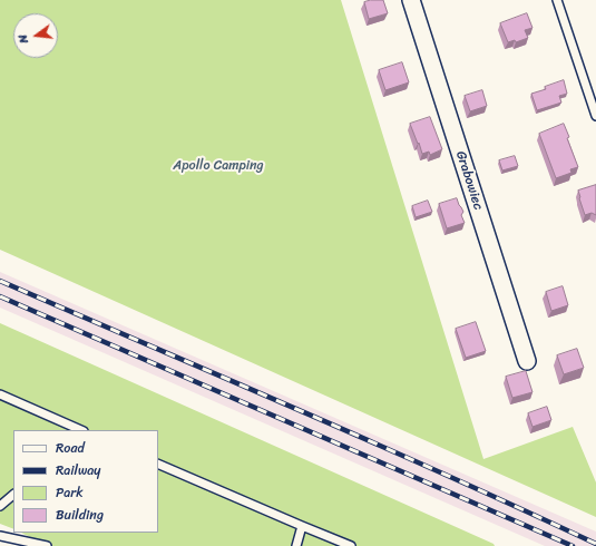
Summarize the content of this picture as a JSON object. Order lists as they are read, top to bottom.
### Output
{
  "streets": {
    "street": ["Grabowiec"]
  },
  "parks": ["Apollo Camping"],
  "legend": [
    "Road",
    "Railway",
    "Park",
    "Building"
  ],
  "north": "left"
}
